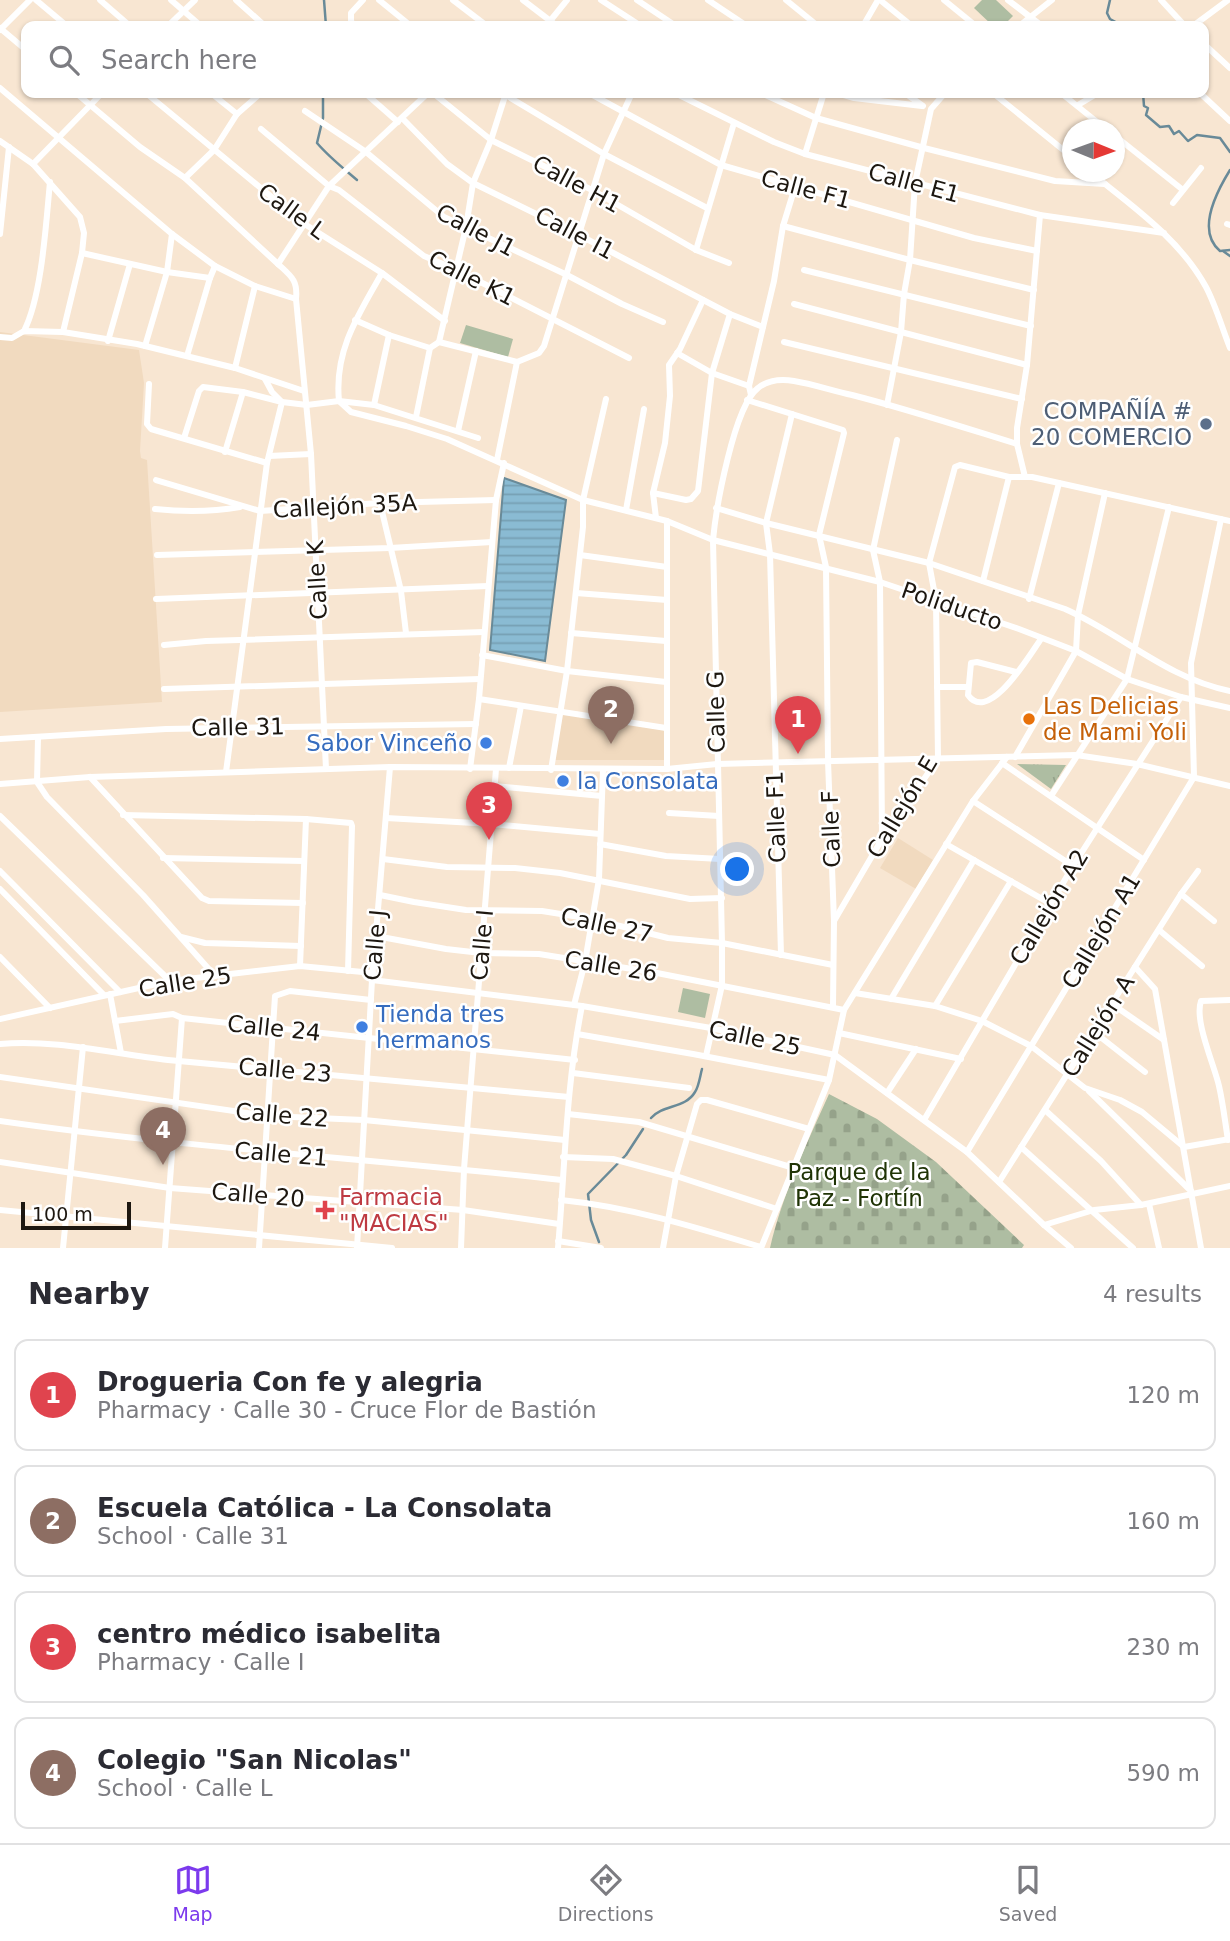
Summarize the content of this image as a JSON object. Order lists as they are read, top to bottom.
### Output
{
  "streets": {
    "street": [
      "Calle E1",
      "Calle H1",
      "Calle F1",
      "Calle L",
      "Calle J1",
      "Calle I1",
      "Calle K1",
      "Callejón 35A",
      "Calle K",
      "Poliducto",
      "Calle G",
      "Calle 31",
      "Callejón E",
      "Calle F",
      "Callejón A2",
      "Calle 27",
      "Callejón A1",
      "Calle J",
      "Calle I",
      "Calle 26",
      "Calle 25",
      "Callejón A",
      "Calle 24",
      "Calle 23",
      "Calle 22",
      "Calle 21",
      "Calle 20"
    ]
  },
  "crossings": [
    ["Calle F1", "Poliducto"],
    ["Calle F1", "Calle 27"],
    ["Callejón 35A", "Calle K"],
    ["Calle K", "Calle 31"],
    ["Poliducto", "Calle G"],
    ["Poliducto", "Callejón E"],
    ["Poliducto", "Calle F"],
    ["Poliducto", "Callejón A2"],
    ["Calle G", "Calle 27"],
    ["Calle G", "Calle 26"],
    ["Calle G", "Calle 25"],
    ["Callejón E", "Calle F"],
    ["Calle F", "Calle 27"],
    ["Calle F", "Calle 26"],
    ["Callejón A2", "Calle 25"],
    ["Calle 27", "Calle J"],
    ["Calle 27", "Calle I"],
    ["Callejón A1", "Calle 25"],
    ["Calle J", "Calle 26"],
    ["Calle J", "Calle 25"],
    ["Calle J", "Calle 24"],
    ["Calle J", "Calle 23"],
    ["Calle J", "Calle 22"],
    ["Calle J", "Calle 21"],
    ["Calle J", "Calle 20"],
    ["Calle I", "Calle 26"],
    ["Calle I", "Calle 25"],
    ["Calle I", "Calle 24"],
    ["Calle I", "Calle 23"],
    ["Calle I", "Calle 22"],
    ["Calle I", "Calle 21"],
    ["Calle I", "Calle 20"],
    ["Calle 25", "Callejón A"],
    ["Calle 25", "Calle 24"]
  ],
  "parks": ["Parque de la Paz - Fortín"],
  "places": {
    "other": [
      "COMPAÑÍA # 20 COMERCIO",
      "Las Delicias de Mami Yoli",
      "Sabor Vinceño",
      "la Consolata",
      "Tienda tres hermanos"
    ],
    "health": ["Farmacia \"MACIAS\""]
  },
  "scale_bar": "100 m",
  "north": "right",
  "page": {
    "search": "Search here",
    "pins": [
      "2",
      "1",
      "3",
      "4"
    ],
    "scale": "100 m",
    "heading": ["Nearby", "4 results"],
    "list": [
      {
        "mark": "1",
        "name": "Drogueria Con fe y alegria",
        "note": "Pharmacy · Calle 30 - Cruce Flor de Bastión",
        "value": "120 m"
      },
      {
        "mark": "2",
        "name": "Escuela Católica - La Consolata",
        "note": "School · Calle 31",
        "value": "160 m"
      },
      {
        "mark": "3",
        "name": "centro médico isabelita",
        "note": "Pharmacy · Calle I",
        "value": "230 m"
      },
      {
        "mark": "4",
        "name": "Colegio \"San Nicolas\"",
        "note": "School · Calle L",
        "value": "590 m"
      }
    ],
    "nav": ["Map", "Directions", "Saved"]
  }
}
